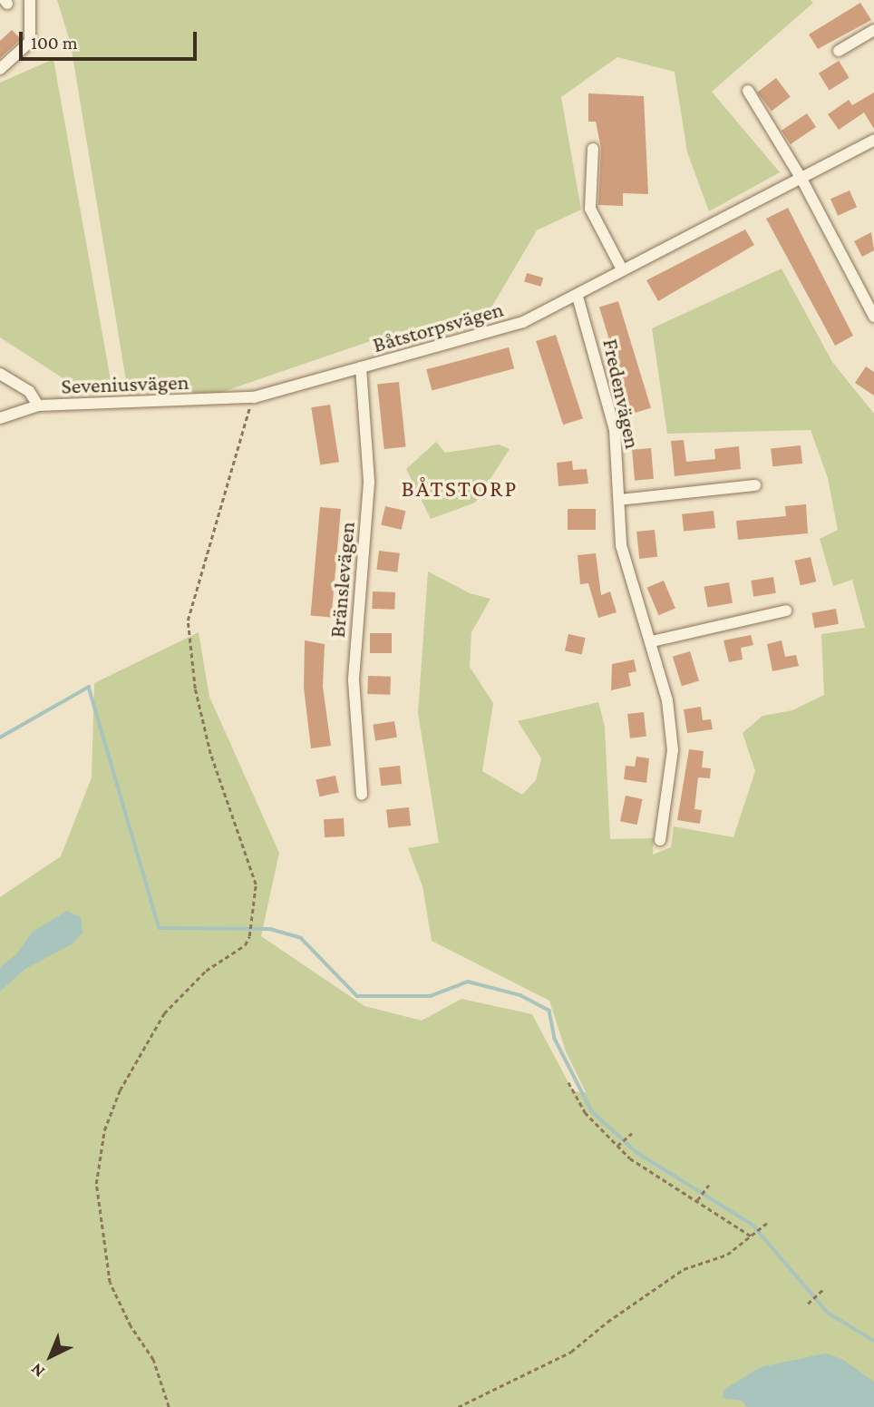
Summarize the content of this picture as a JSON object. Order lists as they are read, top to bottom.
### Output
{
  "streets": {
    "street": [
      "Båtstorpsvägen",
      "Seveniusvägen",
      "Fredenvägen",
      "Bränslevägen"
    ]
  },
  "crossings": [
    ["Båtstorpsvägen", "Seveniusvägen"],
    ["Båtstorpsvägen", "Fredenvägen"],
    ["Båtstorpsvägen", "Bränslevägen"]
  ],
  "districts": ["BÅTSTORP"],
  "scale_bar": "100 m",
  "north": "bottom left"
}
